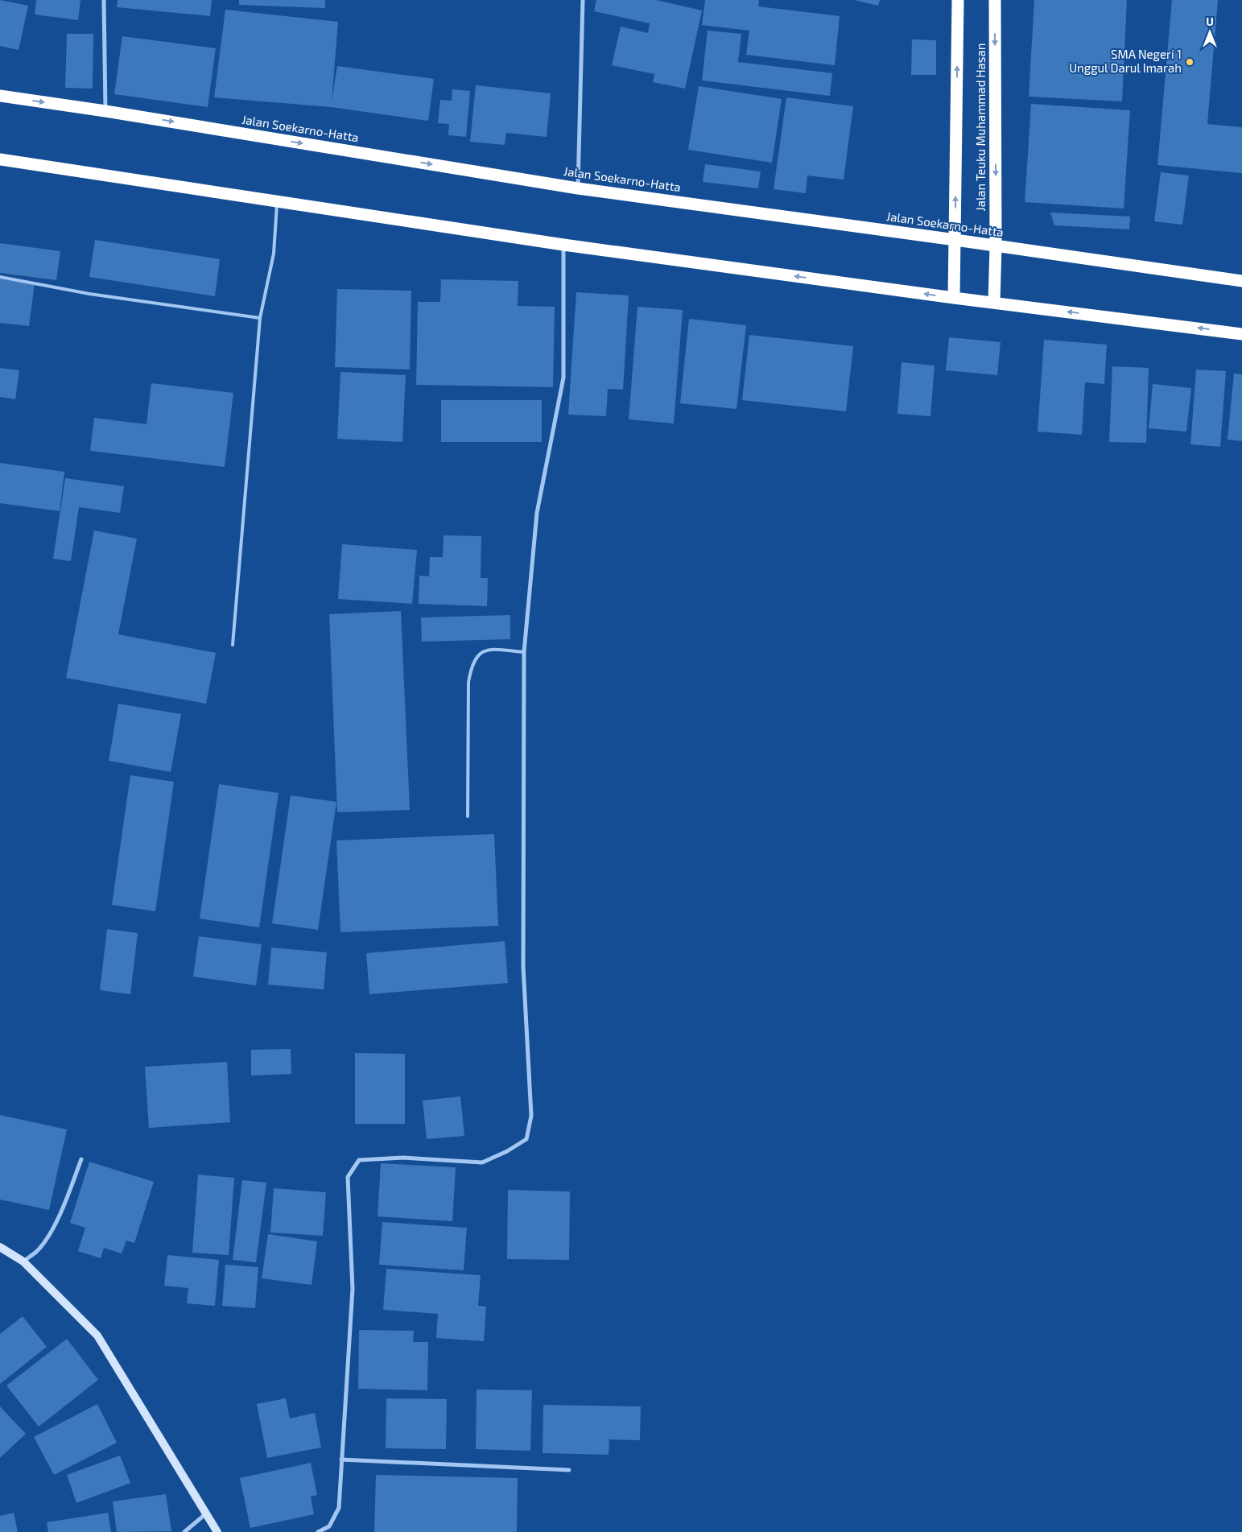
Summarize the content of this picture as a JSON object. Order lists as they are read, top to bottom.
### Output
{
  "streets": {
    "highway": ["Jalan Teuku Muhammad Hasan", "Jalan Soekarno-Hatta"]
  },
  "crossings": [
    ["Jalan Teuku Muhammad Hasan", "Jalan Soekarno-Hatta"]
  ],
  "places": ["SMA Negeri 1 Unggul Darul Imarah"],
  "north": "top"
}
